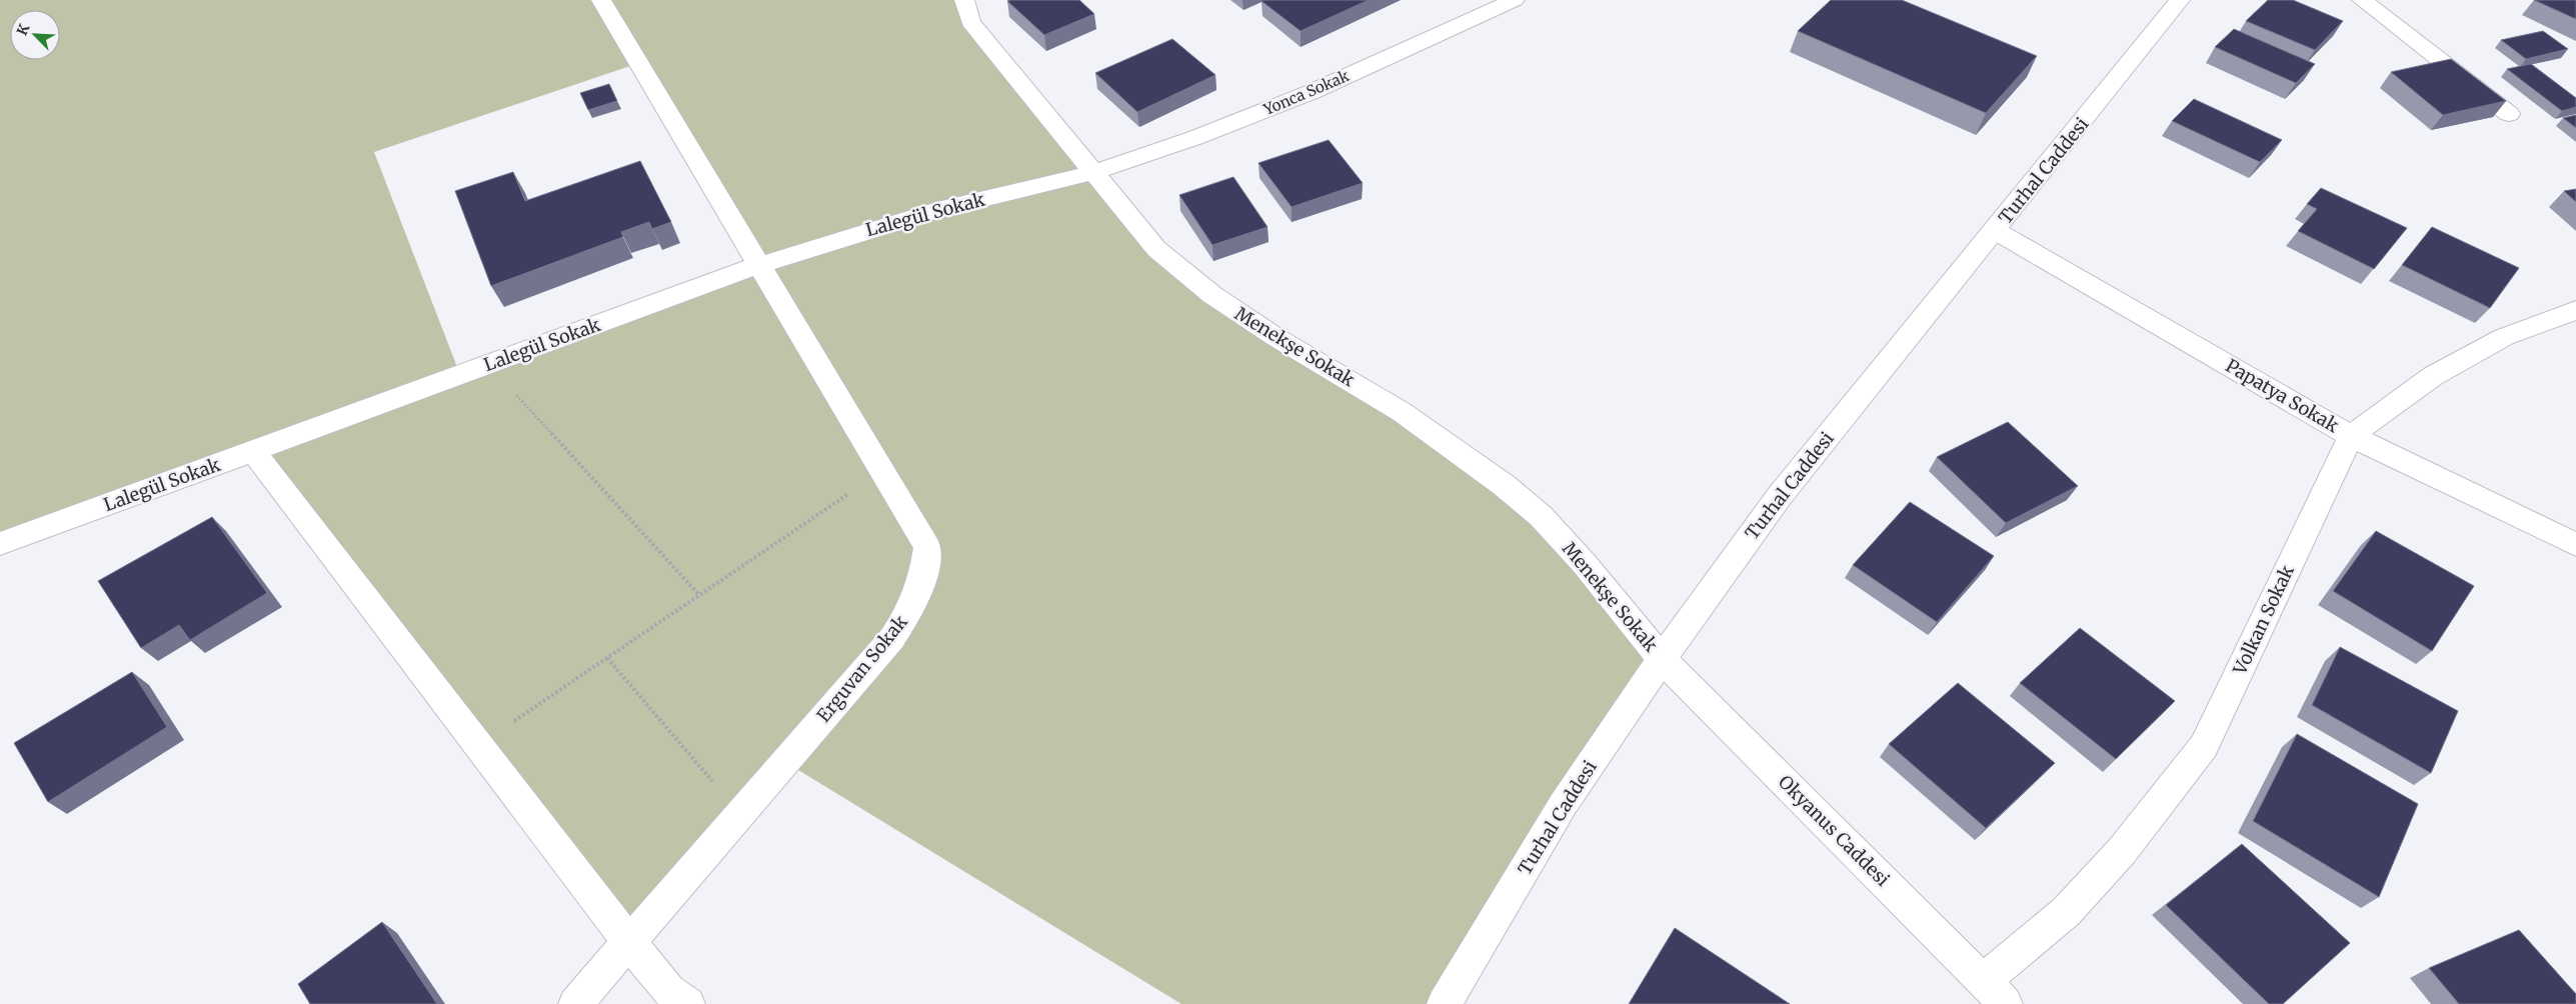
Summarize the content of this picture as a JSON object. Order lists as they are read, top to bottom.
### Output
{
  "streets": {
    "street": [
      "Yonca Sokak",
      "Turhal Caddesi",
      "Lalegül Sokak",
      "Menekşe Sokak",
      "Papatya Sokak",
      "Volkan Sokak",
      "Erguvan Sokak",
      "Okyanus Caddesi"
    ]
  },
  "crossings": [
    ["Yonca Sokak", "Lalegül Sokak"],
    ["Yonca Sokak", "Menekşe Sokak"],
    ["Turhal Caddesi", "Menekşe Sokak"],
    ["Turhal Caddesi", "Papatya Sokak"],
    ["Turhal Caddesi", "Okyanus Caddesi"],
    ["Lalegül Sokak", "Menekşe Sokak"],
    ["Lalegül Sokak", "Erguvan Sokak"],
    ["Menekşe Sokak", "Okyanus Caddesi"],
    ["Papatya Sokak", "Volkan Sokak"],
    ["Volkan Sokak", "Okyanus Caddesi"]
  ],
  "north": "top left"
}
